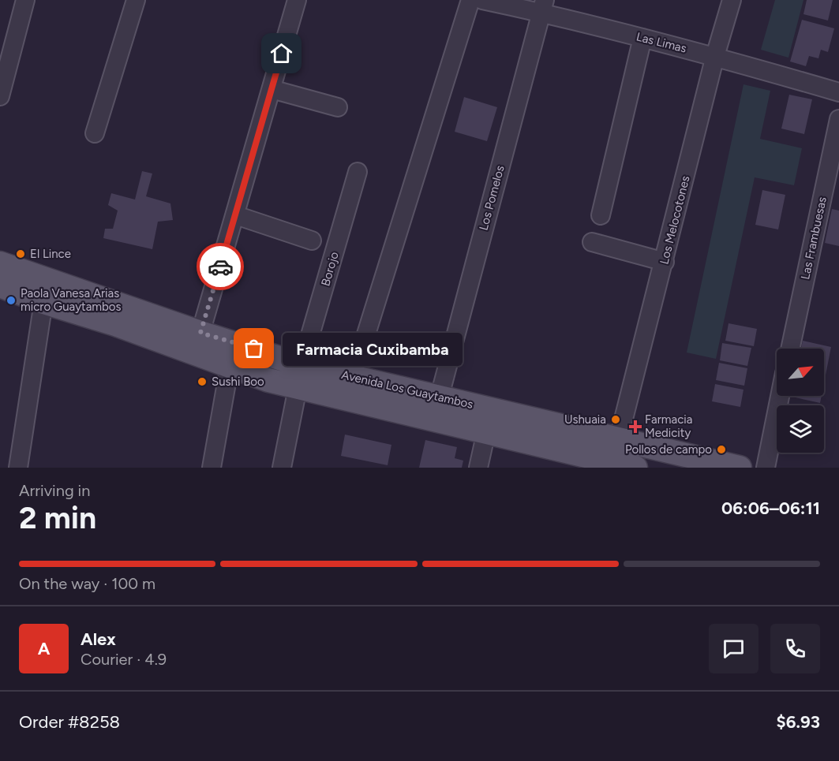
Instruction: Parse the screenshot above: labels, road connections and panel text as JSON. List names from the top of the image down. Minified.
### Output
{"streets":{"main road":["Avenida Los Guaytambos"],"street":["Las Limas","Los Pomelos","Los Melocotones","Las Frambuesas","Borojo"]},"crossings":[["Las Limas","Los Pomelos"],["Las Limas","Los Melocotones"],["Los Pomelos","Avenida Los Guaytambos"],["Los Melocotones","Avenida Los Guaytambos"],["Borojo","Avenida Los Guaytambos"]],"places":{"other":["El Lince","Paola Vanesa Arias micro Guaytambos","Farmacia Cuxibamba","Sushi Boo","Ushuaia","Pollos de campo"],"health":["Farmacia Medicity"]},"north":"top right","page":{"bubble":"Farmacia Cuxibamba","heading":["2 min","Arriving in","06:06–06:11"],"panel":["Alex","Courier · 4.9","Order #8258","$6.93"],"bar":"On the way · 100 m","round":"A"}}
